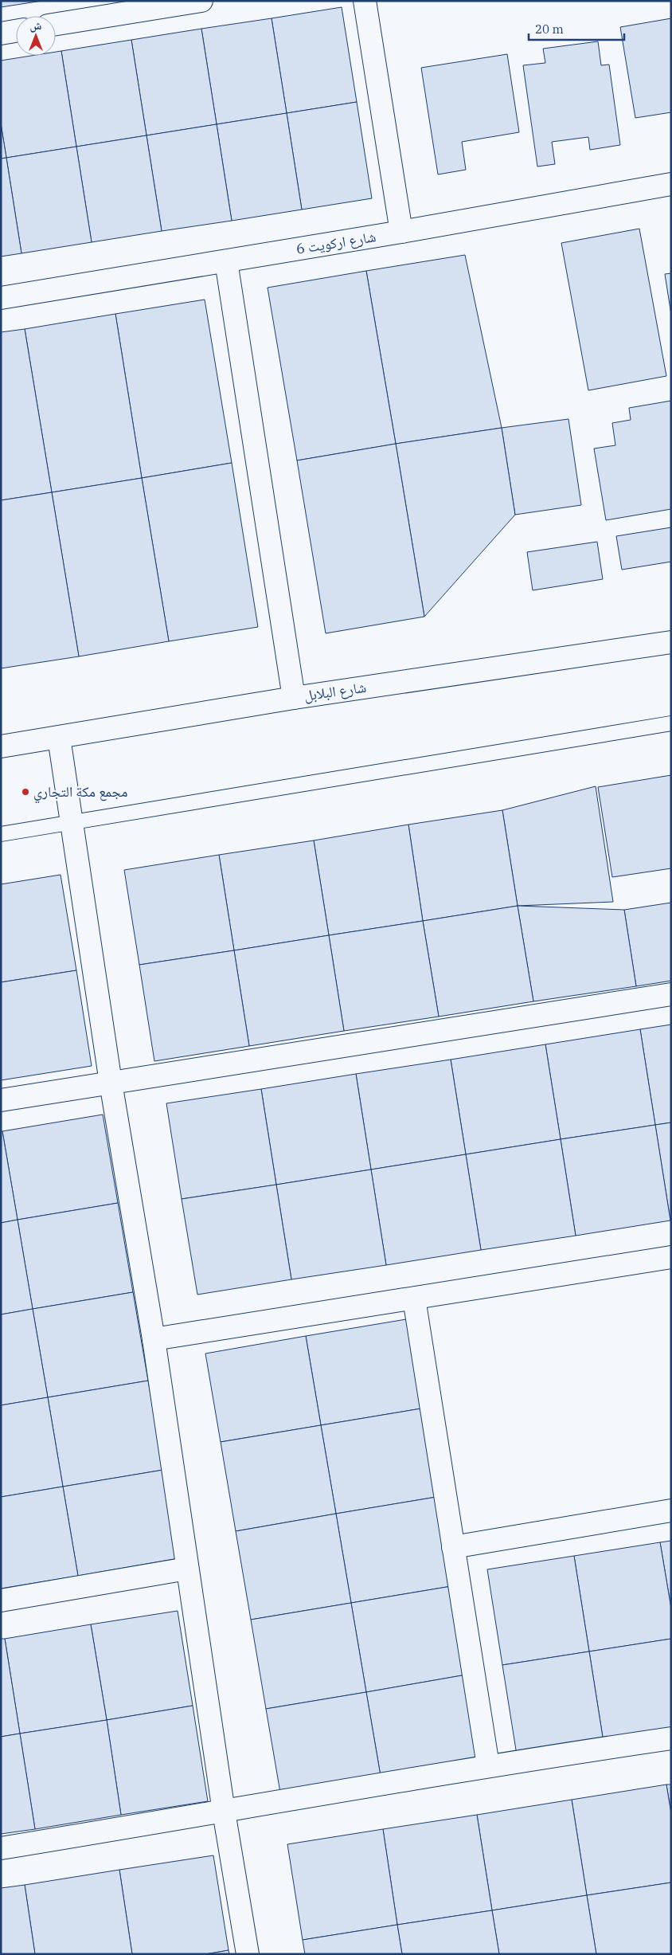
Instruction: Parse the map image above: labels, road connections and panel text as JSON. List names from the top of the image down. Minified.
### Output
{"streets":{"street":["شارع اركويت 6","شارع البلابل"]},"places":["مجمع مكة التجاري"],"scale_bar":"20 m","north":"top"}
